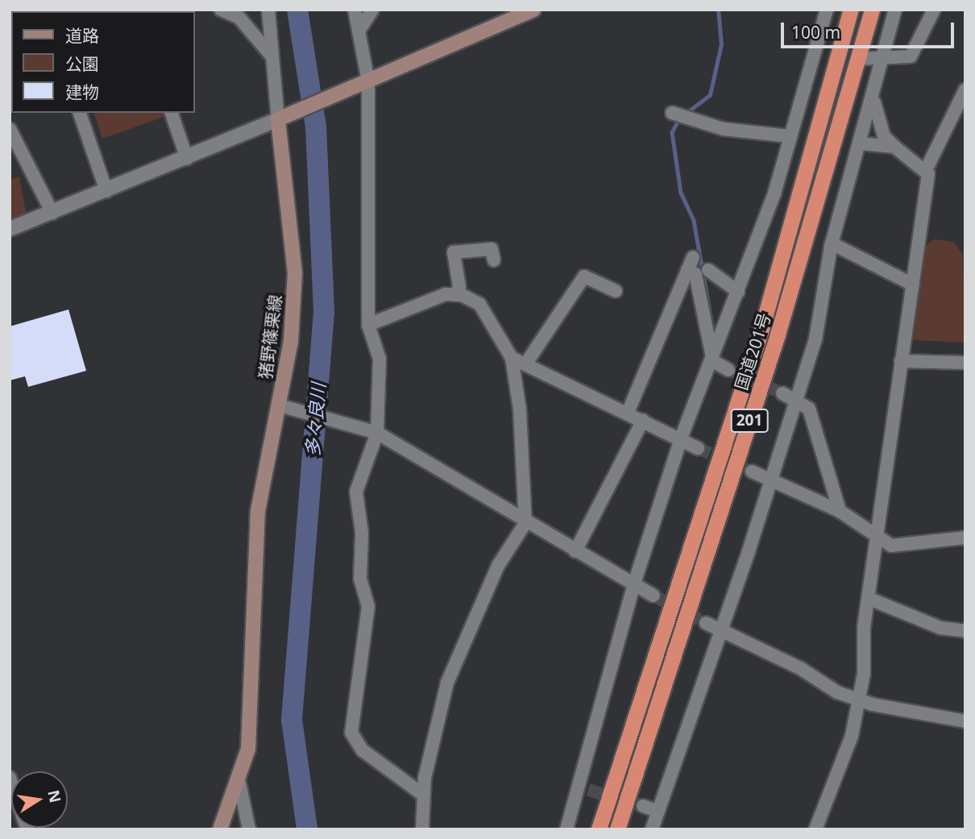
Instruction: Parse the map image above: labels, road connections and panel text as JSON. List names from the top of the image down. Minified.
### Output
{"streets":{"highway":["国道201号","201"],"main road":["猪野篠栗線"]},"water":["多々良川"],"legend":["道路","公園","建物"],"scale_bar":"100 m","north":"right"}
